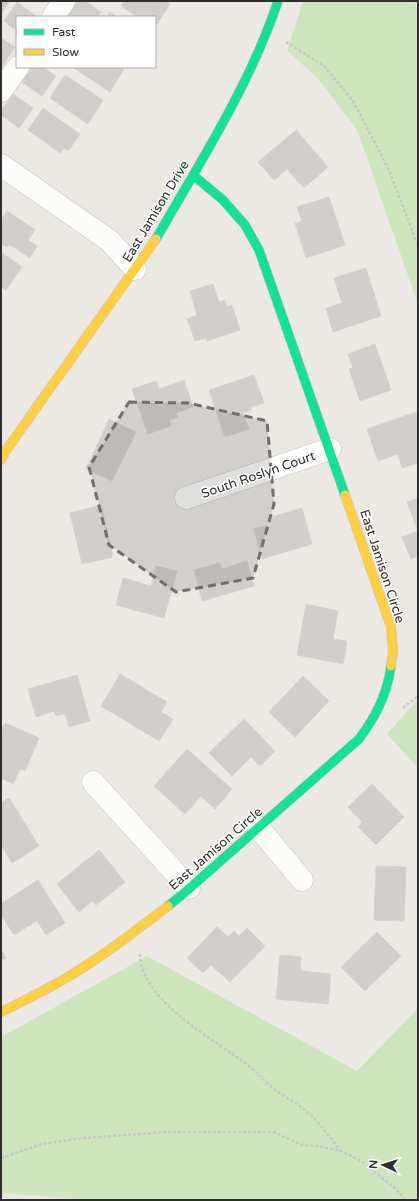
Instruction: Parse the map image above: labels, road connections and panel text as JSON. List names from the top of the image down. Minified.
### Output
{"streets":{"street":["East Jamison Drive","South Roslyn Court","East Jamison Circle"]},"crossings":[["East Jamison Drive","East Jamison Circle"],["South Roslyn Court","East Jamison Circle"]],"legend":["Fast","Slow"],"north":"left"}
